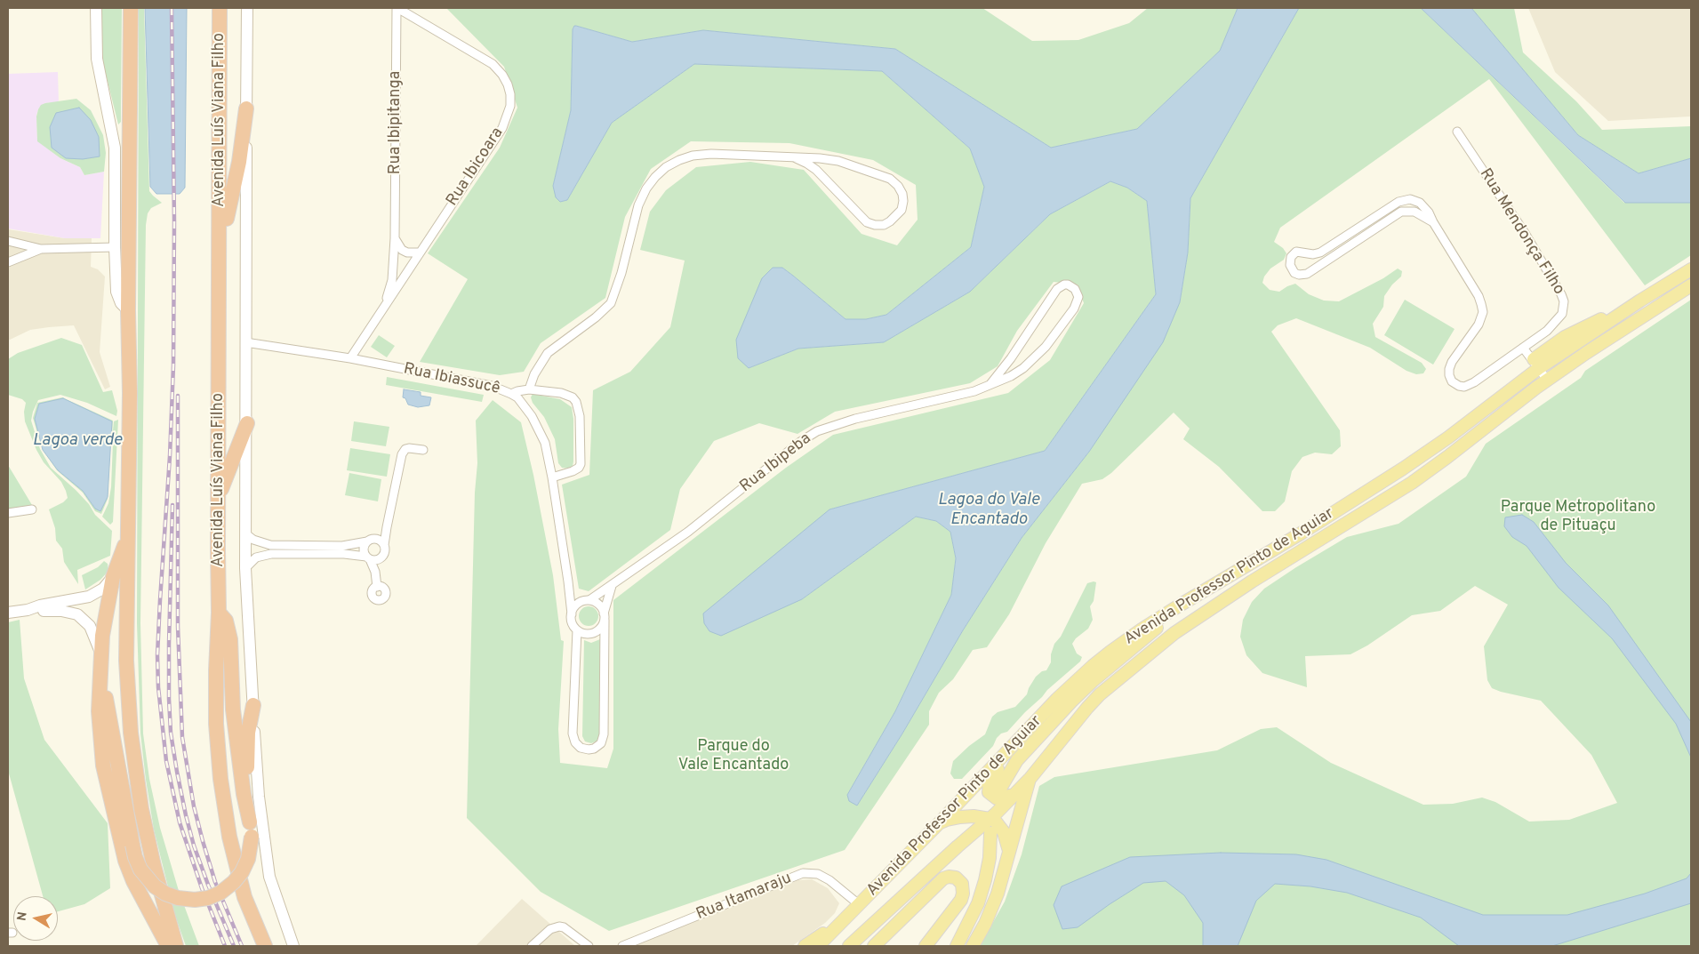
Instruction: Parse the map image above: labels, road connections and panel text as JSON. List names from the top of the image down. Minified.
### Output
{"streets":{"highway":["Avenida Luís Viana Filho"],"main road":["Avenida Professor Pinto de Aguiar"],"street":["Rua Ibipitanga","Rua Ibicoara","Rua Mendonça Filho","Rua Ibiassucê","Rua Ibipeba","Rua Itamaraju"]},"crossings":[["Avenida Luís Viana Filho","Rua Ibiassucê"],["Rua Ibipitanga","Rua Ibicoara"],["Rua Ibicoara","Rua Ibiassucê"],["Rua Ibiassucê","Rua Ibipeba"],["Avenida Professor Pinto de Aguiar","Rua Itamaraju"]],"water":["Lagoa verde","Lagoa do Vale Encantado"],"parks":["Parque Metropolitano de Pituaçu","Parque do Vale Encantado"],"north":"left"}
